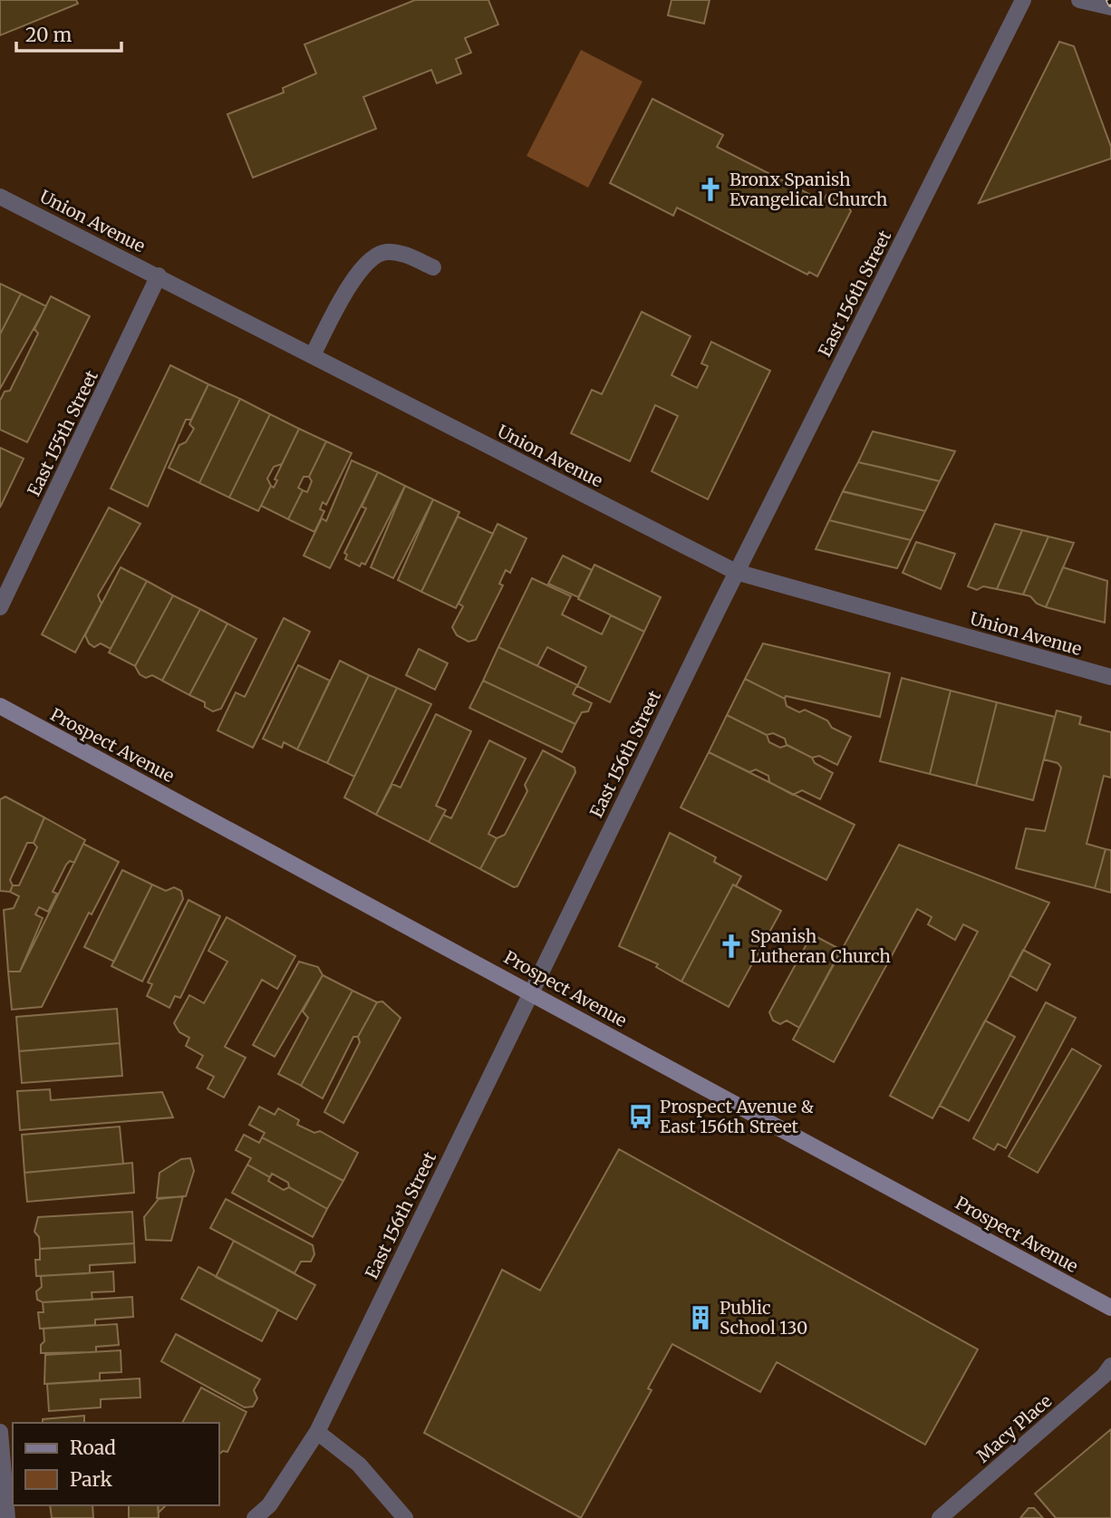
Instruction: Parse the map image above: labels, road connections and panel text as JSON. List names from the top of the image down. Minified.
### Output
{"streets":{"street":["Union Avenue","East 156th Street","East 155th Street","Prospect Avenue","Macy Place"]},"crossings":[["Union Avenue","East 156th Street"],["Union Avenue","East 155th Street"],["East 156th Street","Prospect Avenue"]],"places":{"church":["Bronx Spanish Evangelical Church","Spanish Lutheran Church"],"bus stop":["Prospect Avenue & East 156th Street"],"building":["Public School 130"]},"legend":["Road","Park"],"scale_bar":"20 m"}
